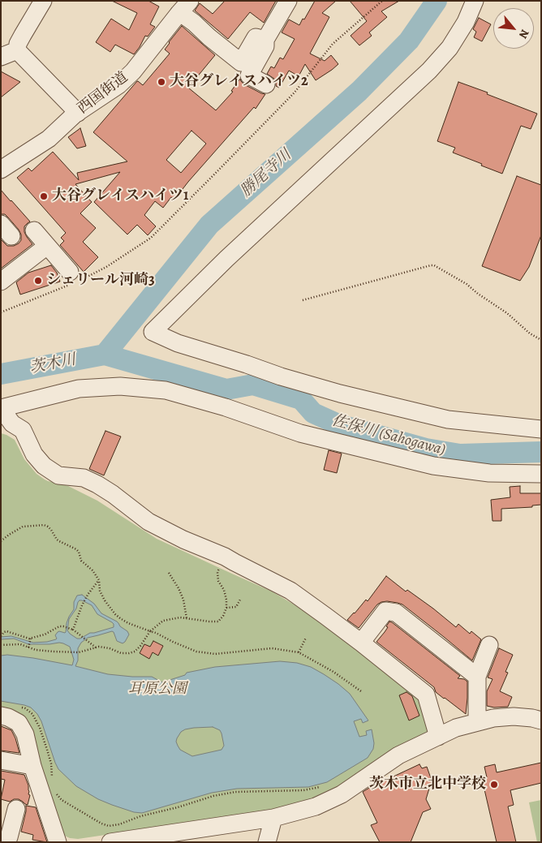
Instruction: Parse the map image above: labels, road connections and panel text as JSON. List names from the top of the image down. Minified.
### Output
{"streets":{"street":["西国街道"]},"water":["勝尾寺川","茨木川","佐保川 (Sahogawa)"],"parks":["耳原公園"],"places":["大谷グレイスハイツ2","大谷グレイスハイツ1","シェリール河崎3","茨木市立北中学校"],"north":"bottom right"}
